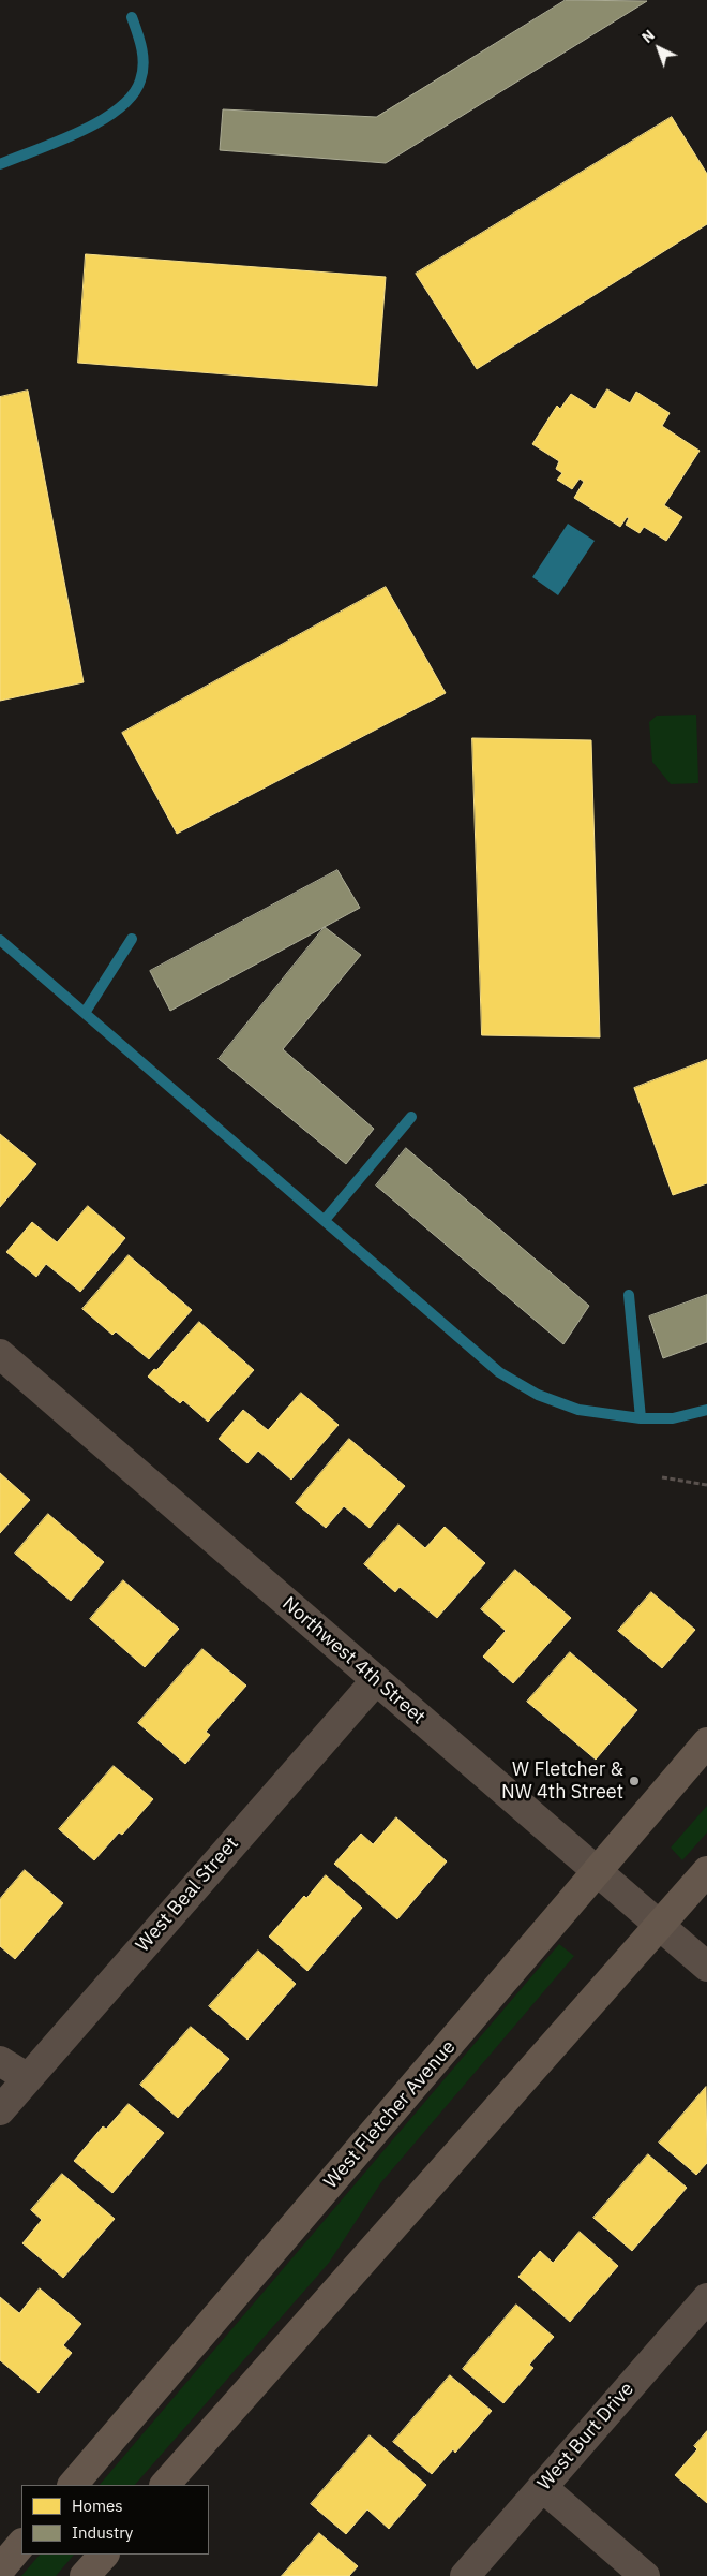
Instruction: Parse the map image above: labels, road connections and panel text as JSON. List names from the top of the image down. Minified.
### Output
{"streets":{"main road":["West Fletcher Avenue"],"street":["Northwest 4th Street","West Beal Street","West Burt Drive"]},"crossings":[["Northwest 4th Street","West Beal Street"],["Northwest 4th Street","West Fletcher Avenue"]],"places":["W Fletcher & NW 4th Street"],"legend":["Homes","Industry"],"north":"top left"}
